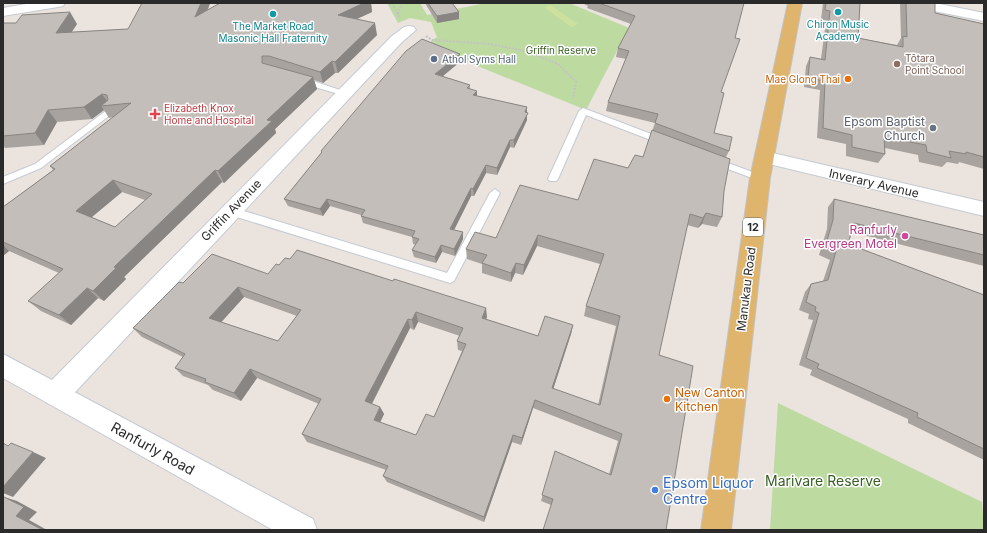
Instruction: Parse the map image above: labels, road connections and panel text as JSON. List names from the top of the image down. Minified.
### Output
{"streets":{"main road":["12","Manukau Road"],"street":["Inverary Avenue","Griffin Avenue","Ranfurly Road"]},"crossings":[["Inverary Avenue","Manukau Road"],["Griffin Avenue","Ranfurly Road"]],"parks":["Griffin Reserve","Marivare Reserve"],"places":{"other":["Chiron Music Academy","The Market Road Masonic Hall Fraternity","Athol Syms Hall","Tōtara Point School","Mae Glong Thai","Epsom Baptist Church","Ranfurly Evergreen Motel","New Canton Kitchen","Epsom Liquor Centre"],"health":["Elizabeth Knox Home and Hospital"]}}
